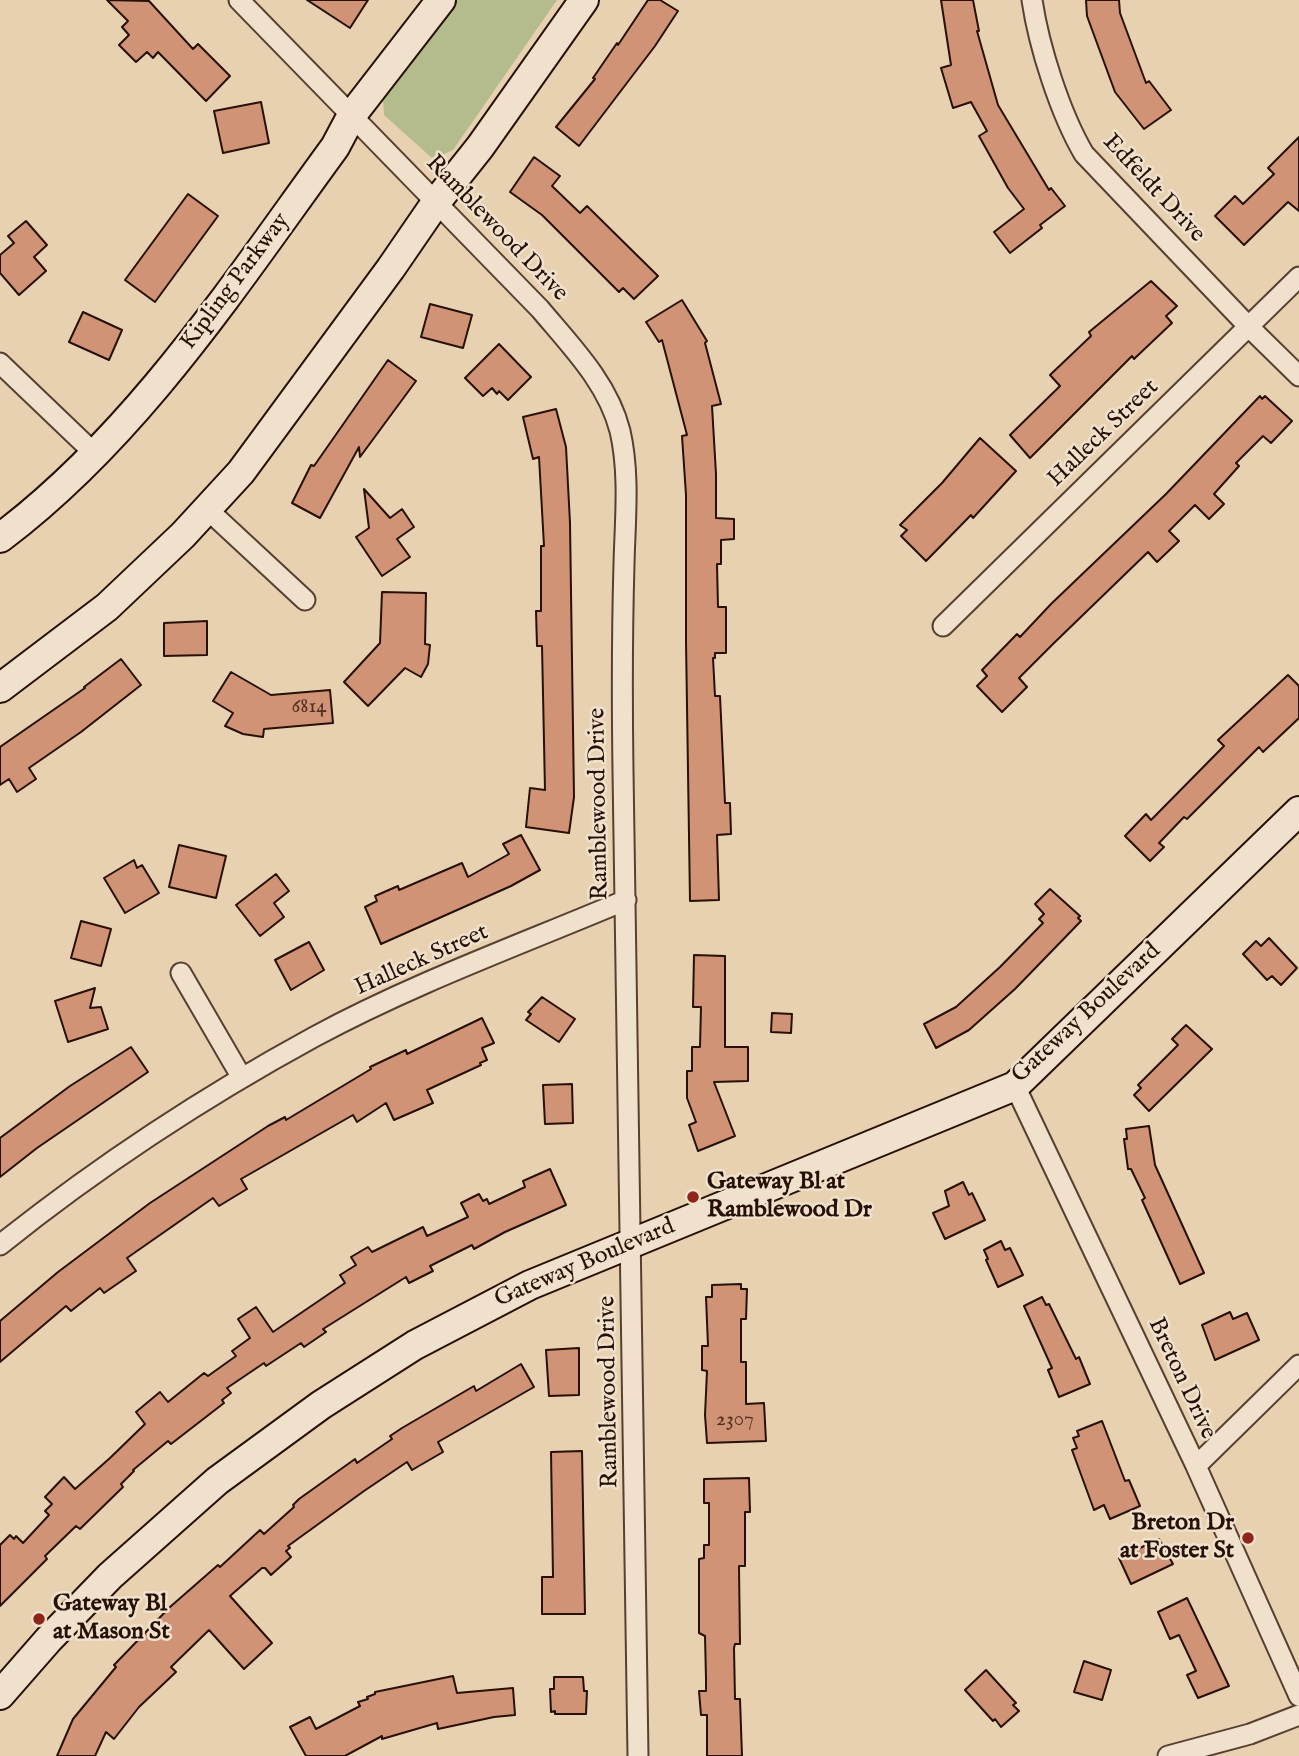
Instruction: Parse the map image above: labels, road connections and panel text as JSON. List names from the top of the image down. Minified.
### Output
{"streets":{"street":["Edfeldt Drive","Ramblewood Drive","Kipling Parkway","Halleck Street","Gateway Boulevard","Breton Drive"]},"crossings":[["Edfeldt Drive","Halleck Street"],["Ramblewood Drive","Kipling Parkway"],["Ramblewood Drive","Halleck Street"],["Ramblewood Drive","Gateway Boulevard"],["Gateway Boulevard","Breton Drive"]],"places":["Gateway Bl at Ramblewood Dr","Breton Dr at Foster St","Gateway Bl at Mason St"],"house_numbers":["6814","2307"]}
